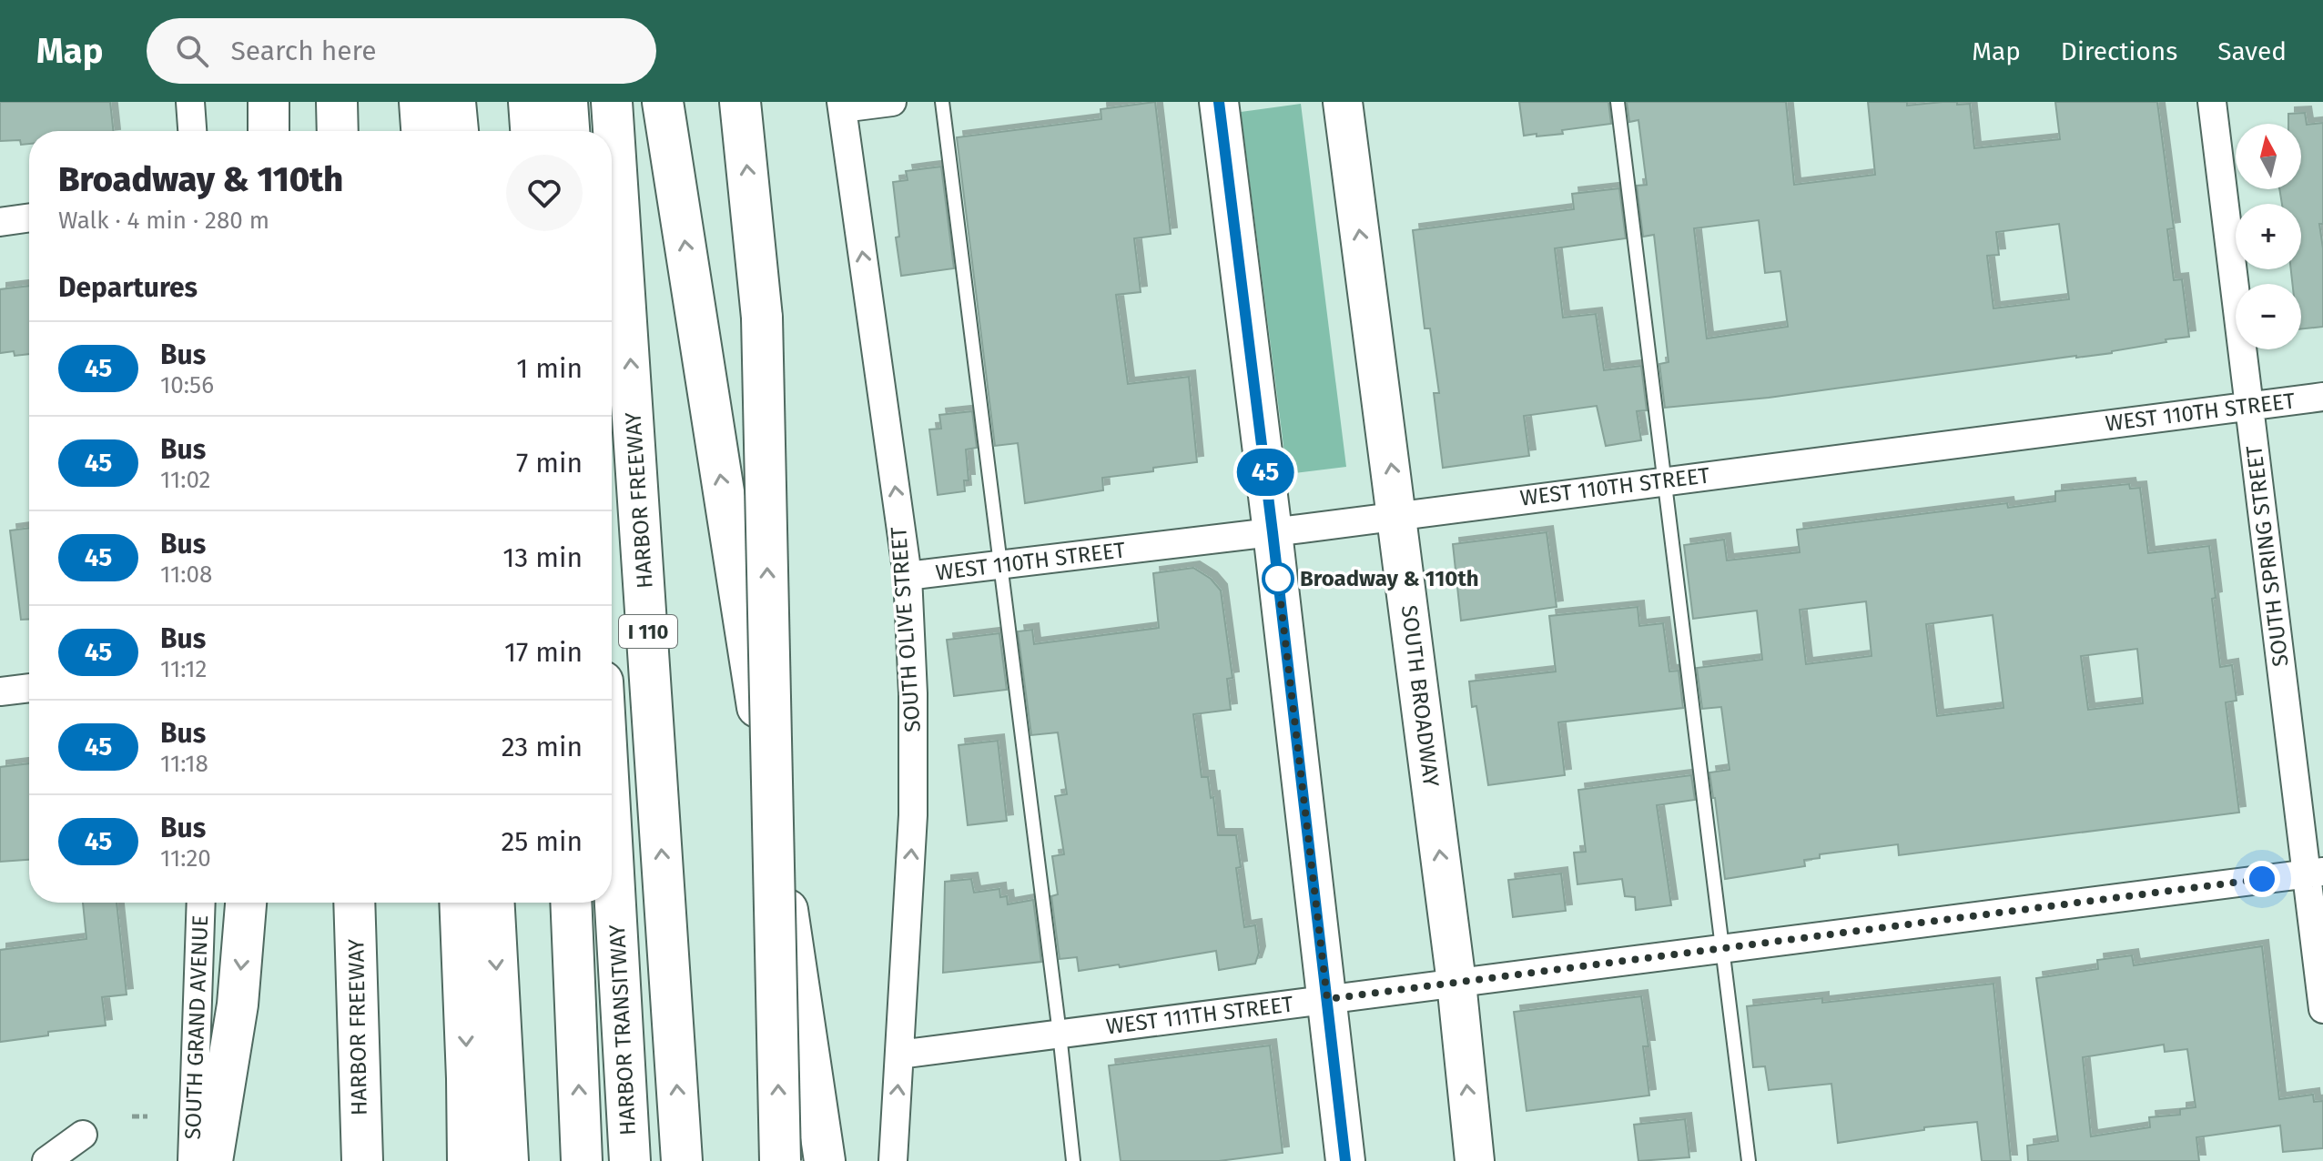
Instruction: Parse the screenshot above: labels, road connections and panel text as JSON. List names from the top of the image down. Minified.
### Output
{"streets":{"highway":["HARBOR FREEWAY","I 110","HARBOR TRANSITWAY"],"main road":["SOUTH BROADWAY"],"street":["WEST 110TH STREET","SOUTH SPRING STREET","SOUTH OLIVE STREET","WEST 111TH STREET","SOUTH GRAND AVENUE"]},"crossings":[["WEST 110TH STREET","SOUTH SPRING STREET"],["WEST 110TH STREET","SOUTH OLIVE STREET"],["WEST 110TH STREET","SOUTH BROADWAY"],["SOUTH SPRING STREET","WEST 111TH STREET"],["SOUTH OLIVE STREET","WEST 111TH STREET"],["SOUTH BROADWAY","WEST 111TH STREET"]],"one_way":["SOUTH OLIVE STREET"],"places":["Broadway & 110th"],"lines":["bus line 45"],"north":"top","page":{"header":"Map","search":"Search here","nav":["Map","Directions","Saved"],"on_map":"45","map_buttons":["+","−"],"heading":[["Broadway & 110th","Walk · 4 min · 280 m"],"Departures"],"list":[{"mark":"45","name":"Bus","note":"10:56","value":"1 min"},{"mark":"45","name":"Bus","note":"11:02","value":"7 min"},{"mark":"45","name":"Bus","note":"11:08","value":"13 min"},{"mark":"45","name":"Bus","note":"11:12","value":"17 min"},{"mark":"45","name":"Bus","note":"11:18","value":"23 min"},{"mark":"45","name":"Bus","note":"11:20","value":"25 min"}]}}
